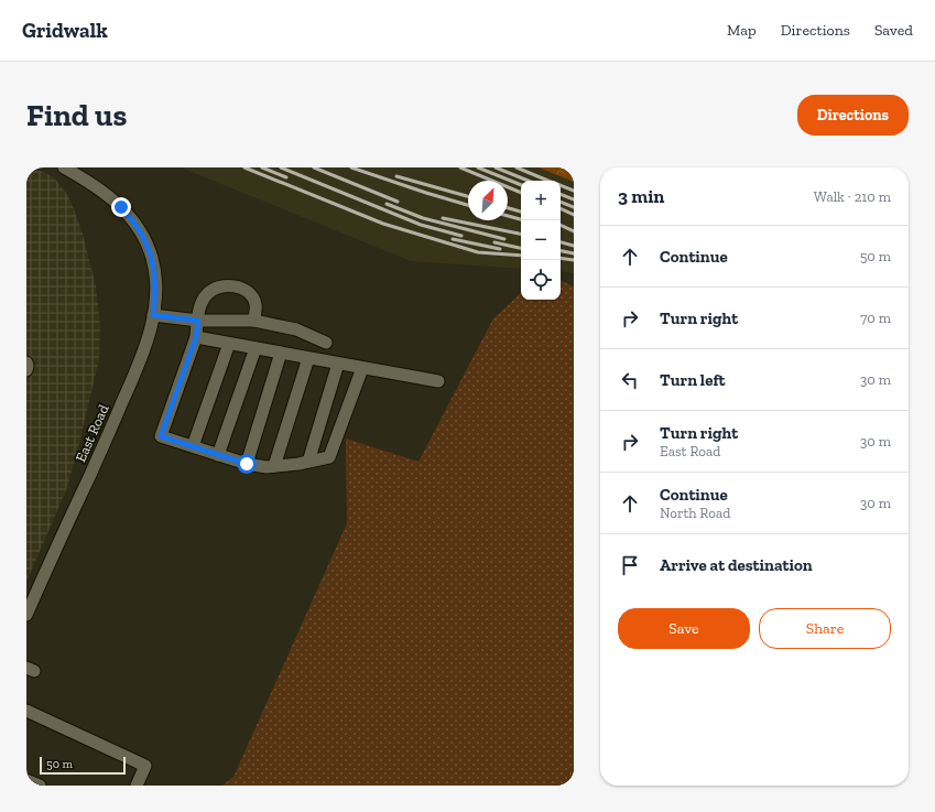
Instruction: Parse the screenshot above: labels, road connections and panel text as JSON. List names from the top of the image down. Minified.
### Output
{"streets":{"street":["East Road"]},"scale_bar":"50 m","north":"top right","page":{"header":"Gridwalk","nav":["Map","Directions","Saved"],"buttons":["Directions",["Save","Share"]],"title":"Find us","heading":["3 min","Walk · 210 m"],"map_buttons":["+","−"],"list":[["Continue","50 m"],["Turn right","70 m"],["Turn left","30 m"],["Turn right","East Road","30 m"],["Continue","North Road","30 m"],"Arrive at destination"],"scale":"50 m"}}
